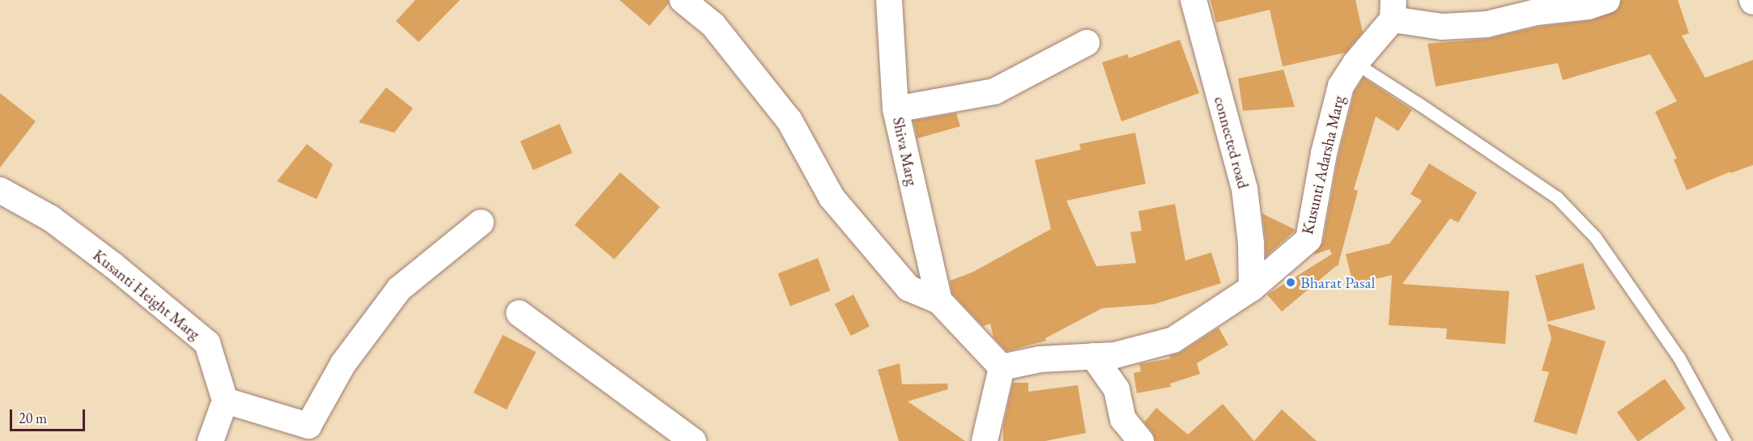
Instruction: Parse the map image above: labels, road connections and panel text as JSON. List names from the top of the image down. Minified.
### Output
{"streets":{"street":["connected road","Shiva Marg","Kusunti Adarsha Marg","Kusanti Height Marg"]},"crossings":[["connected road","Kusunti Adarsha Marg"]],"places":["Bharat Pasal"],"scale_bar":"20 m"}
